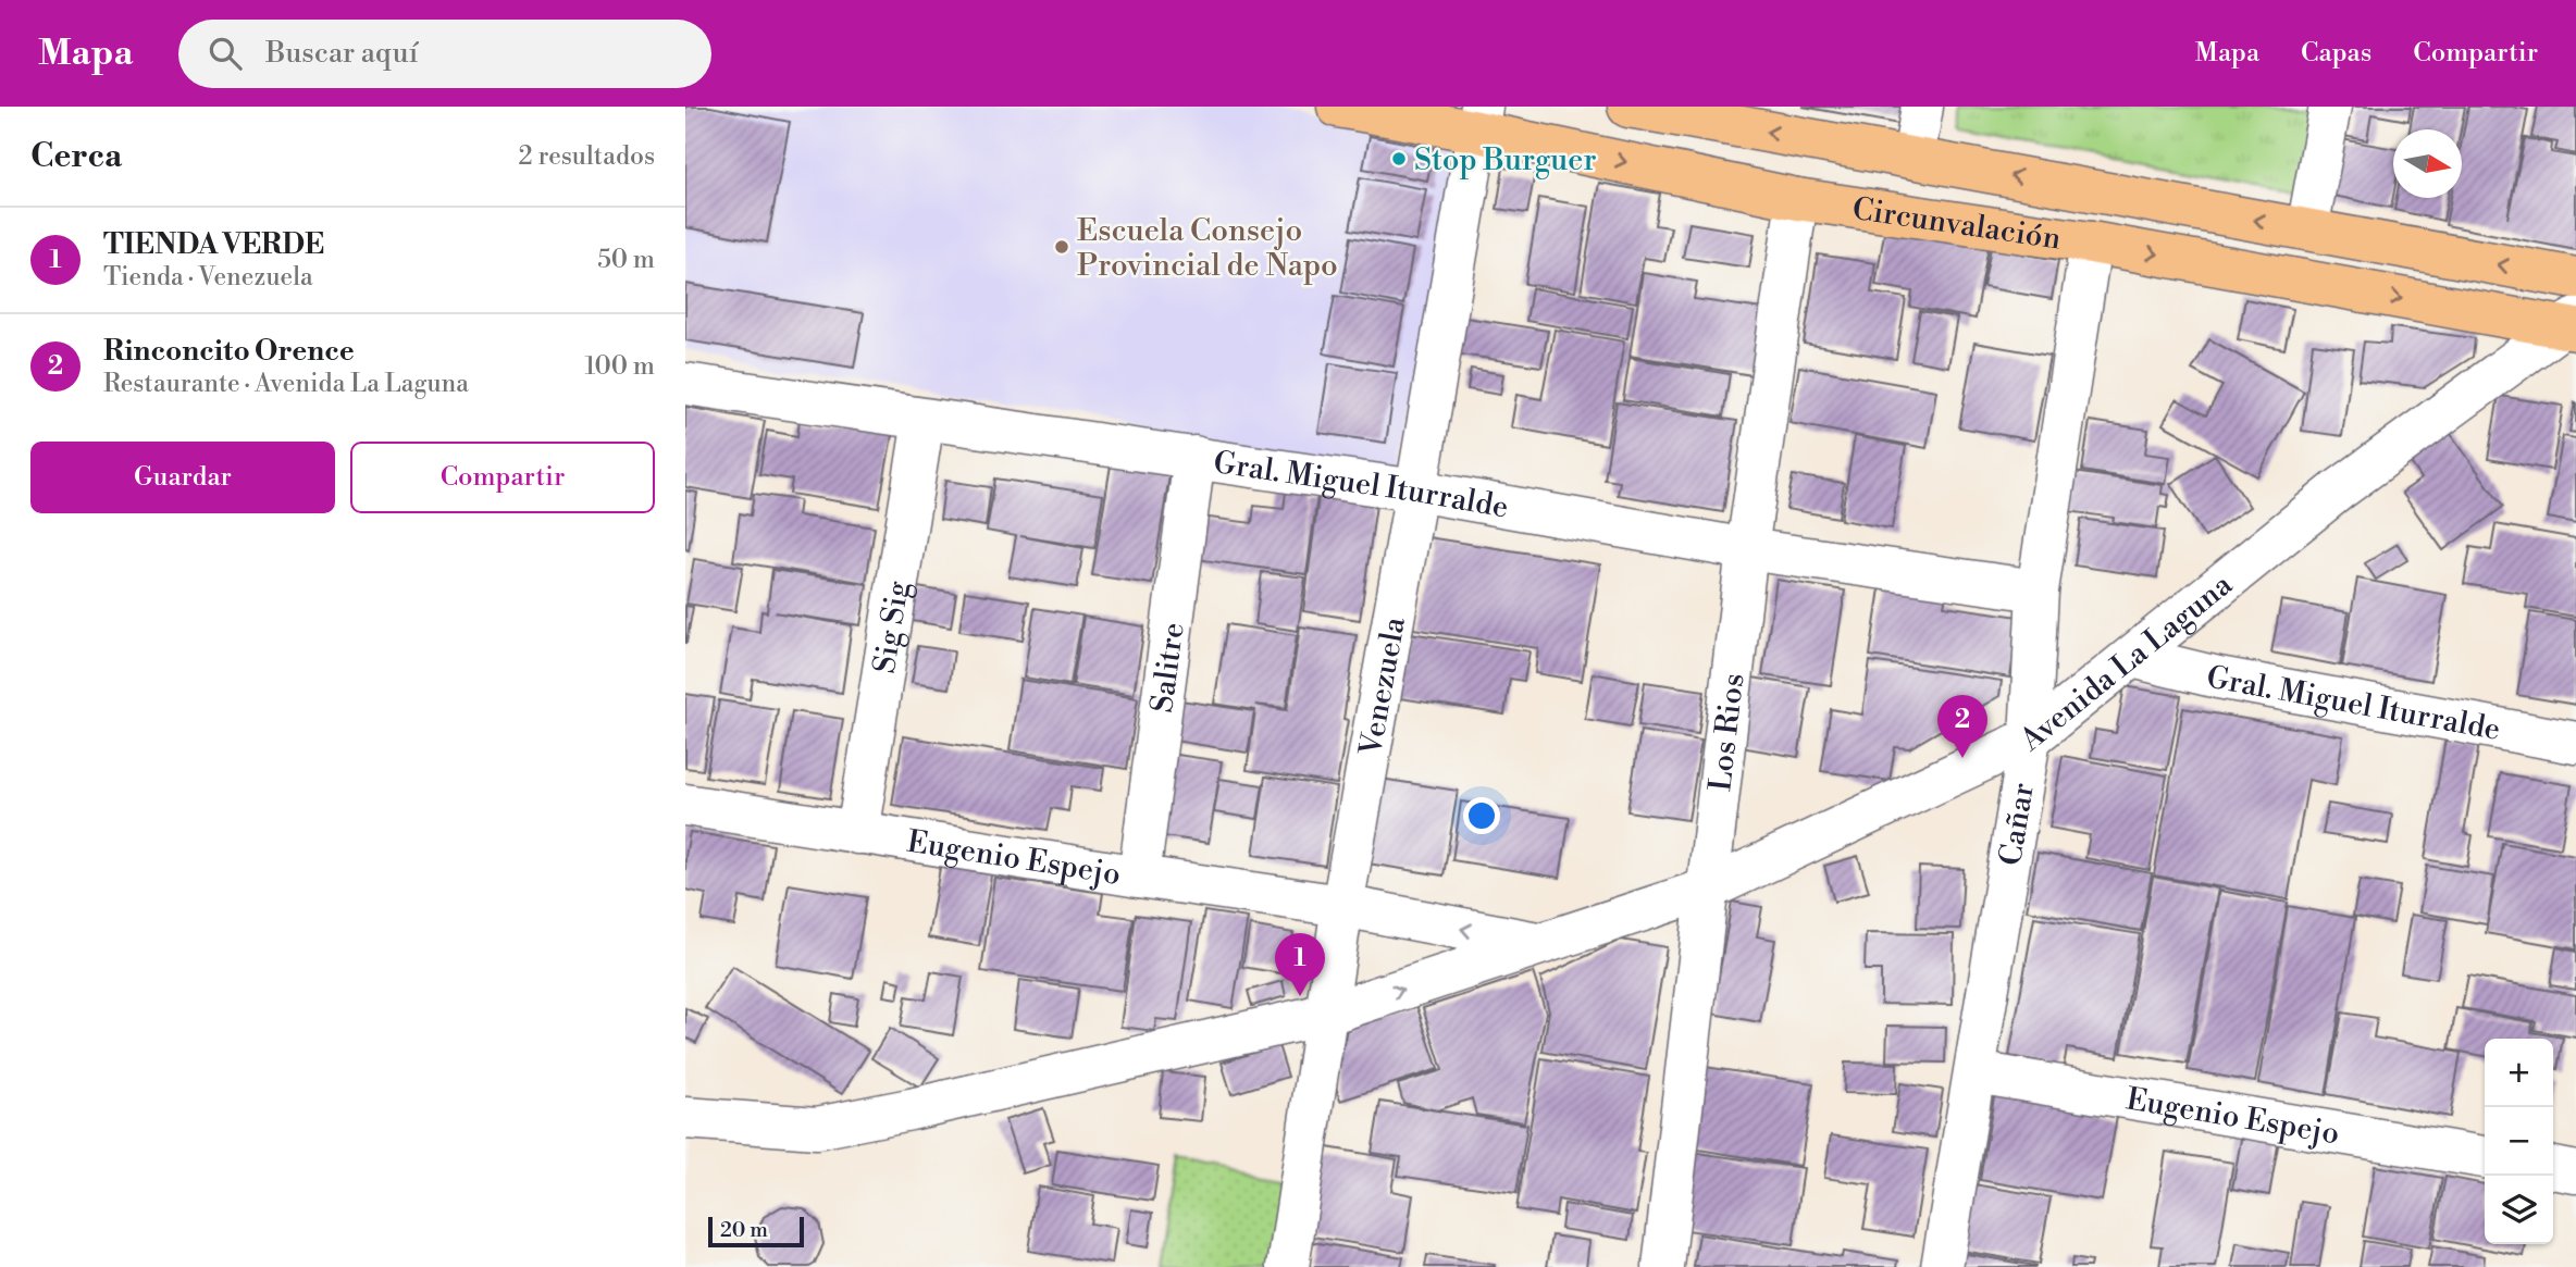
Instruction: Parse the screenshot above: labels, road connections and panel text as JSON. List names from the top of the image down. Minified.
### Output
{"streets":{"main road":["Circunvalación"],"street":["Gral. Miguel Iturralde","Sig Sig","Avenida La Laguna","Salitre","Venezuela","Los Rios","Cañar","Eugenio Espejo"]},"crossings":[["Circunvalación","Avenida La Laguna"],["Circunvalación","Venezuela"],["Circunvalación","Los Rios"],["Circunvalación","Cañar"],["Gral. Miguel Iturralde","Sig Sig"],["Gral. Miguel Iturralde","Avenida La Laguna"],["Gral. Miguel Iturralde","Salitre"],["Gral. Miguel Iturralde","Venezuela"],["Gral. Miguel Iturralde","Los Rios"],["Gral. Miguel Iturralde","Cañar"],["Sig Sig","Eugenio Espejo"],["Avenida La Laguna","Venezuela"],["Avenida La Laguna","Los Rios"],["Avenida La Laguna","Cañar"],["Avenida La Laguna","Eugenio Espejo"],["Salitre","Eugenio Espejo"],["Venezuela","Eugenio Espejo"],["Cañar","Eugenio Espejo"]],"places":["Stop Burguer","Escuela Consejo Provincial de Napo"],"scale_bar":"20 m","north":"right","page":{"header":"Mapa","search":"Buscar aquí","nav":["Mapa","Capas","Compartir"],"heading":["Cerca","2 resultados"],"list":[{"mark":"1","name":"TIENDA VERDE","note":"Tienda · Venezuela","value":"50 m"},{"mark":"2","name":"Rinconcito Orence","note":"Restaurante · Avenida La Laguna","value":"100 m"}],"buttons":["Guardar","Compartir"],"pins":["2","1"],"map_buttons":["+","−"],"scale":"20 m"}}
